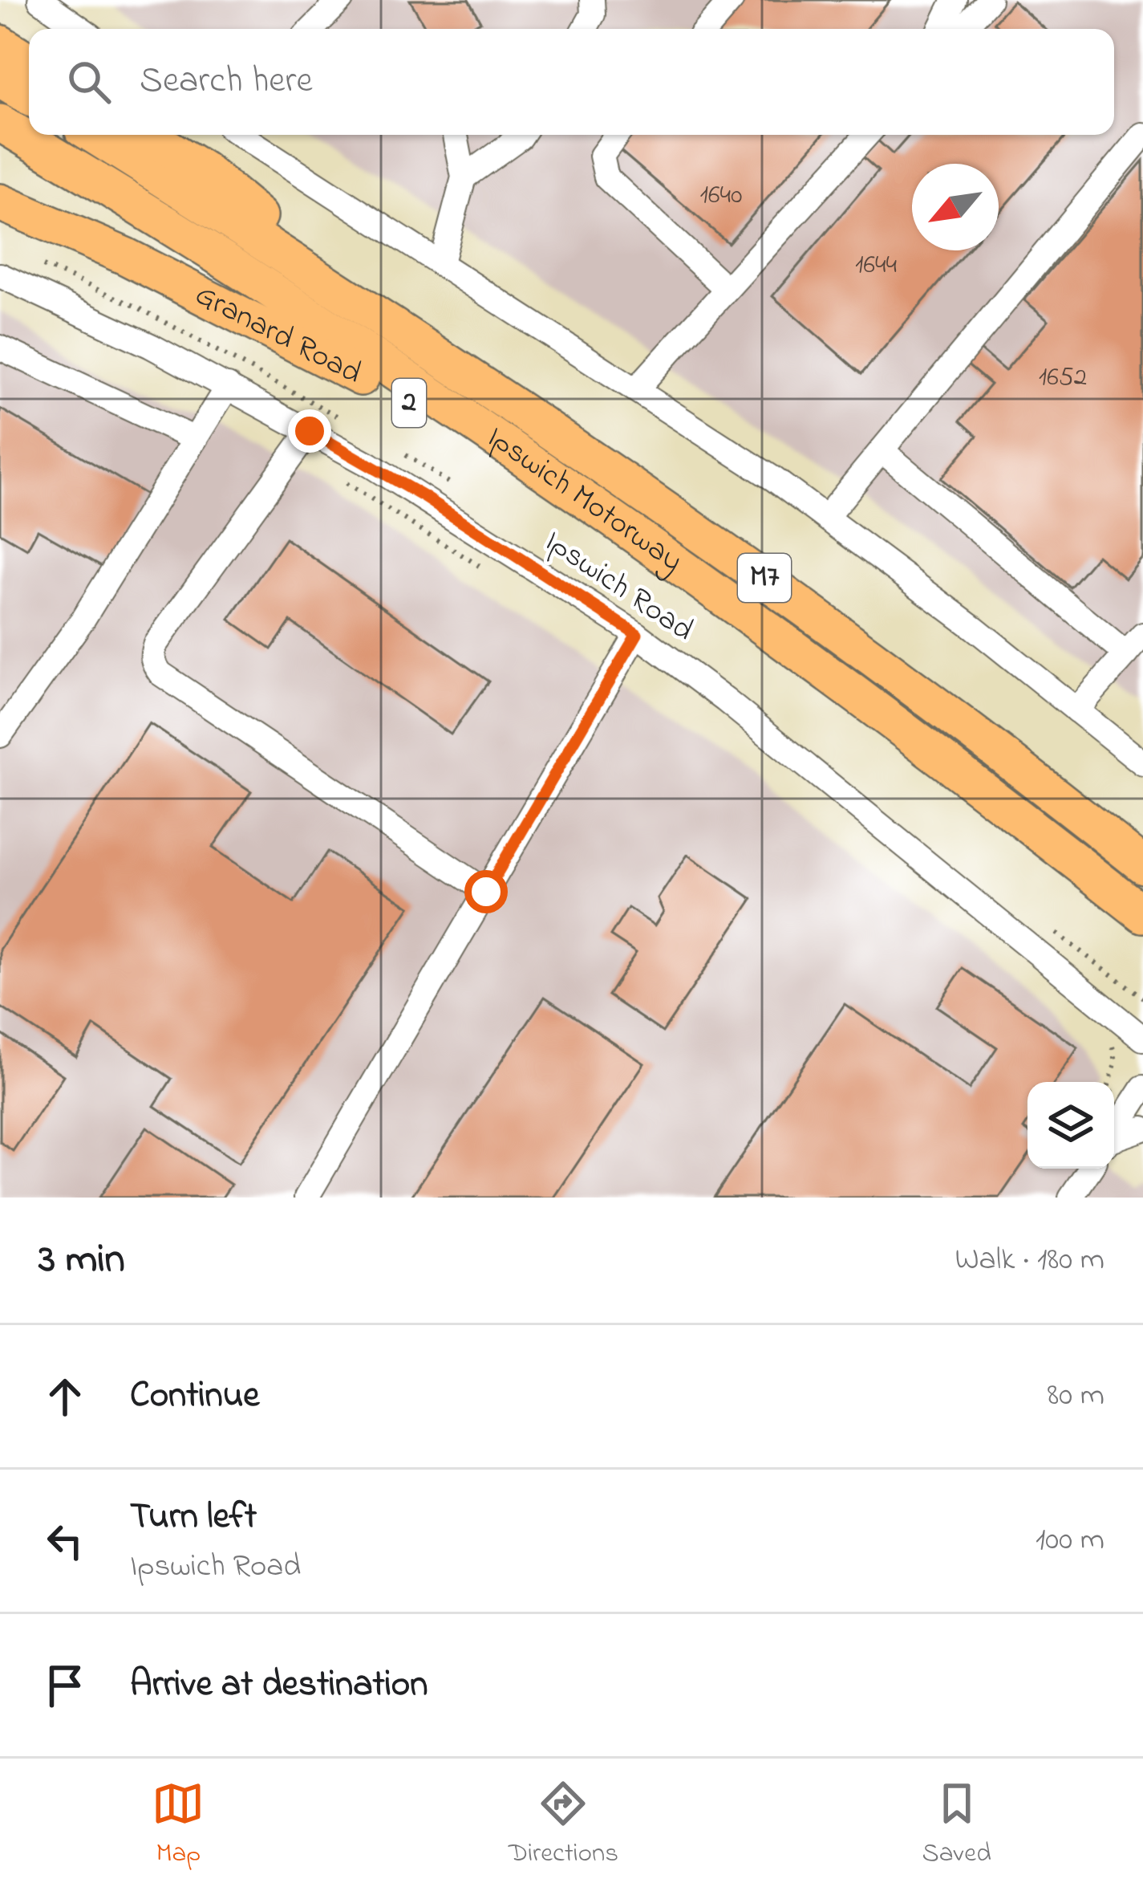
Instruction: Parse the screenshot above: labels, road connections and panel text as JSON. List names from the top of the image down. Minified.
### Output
{"streets":{"highway":["Granard Road","2","Ipswich Motorway","M7"],"street":["Ipswich Road"]},"crossings":[["Granard Road","Ipswich Motorway"]],"house_numbers":["1640","1644","1652"],"north":"bottom left","page":{"search":"Search here","heading":["3 min","Walk · 180 m"],"list":[["Continue","80 m"],["Turn left","Ipswich Road","100 m"],"Arrive at destination"],"nav":["Map","Directions","Saved"]}}
